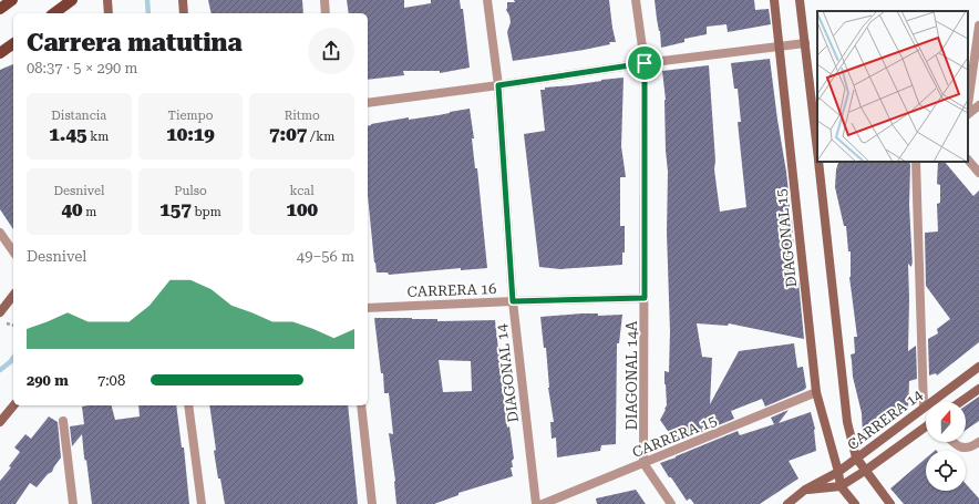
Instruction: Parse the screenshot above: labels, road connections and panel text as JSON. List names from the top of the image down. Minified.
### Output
{"streets":{"street":["DIAGONAL 15","CARRERA 16","DIAGONAL 14","DIAGONAL 14A","CARRERA 14","CARRERA 15"]},"crossings":[["DIAGONAL 15","CARRERA 14"],["DIAGONAL 15","CARRERA 15"],["CARRERA 16","DIAGONAL 14"],["CARRERA 16","DIAGONAL 14A"],["DIAGONAL 14A","CARRERA 15"]],"north":"top","page":{"heading":["Carrera matutina","08:37 · 5 × 290 m"],"stats":[["Distancia","1.45 km"],["Tiempo","10:19"],["Ritmo","7:07 /km"],["Desnivel","40 m"],["Pulso","157 bpm"],["kcal","100"]],"chart":["Desnivel","49–56 m"],"list":[{"name":"290 m","note":"7:08"}]}}
